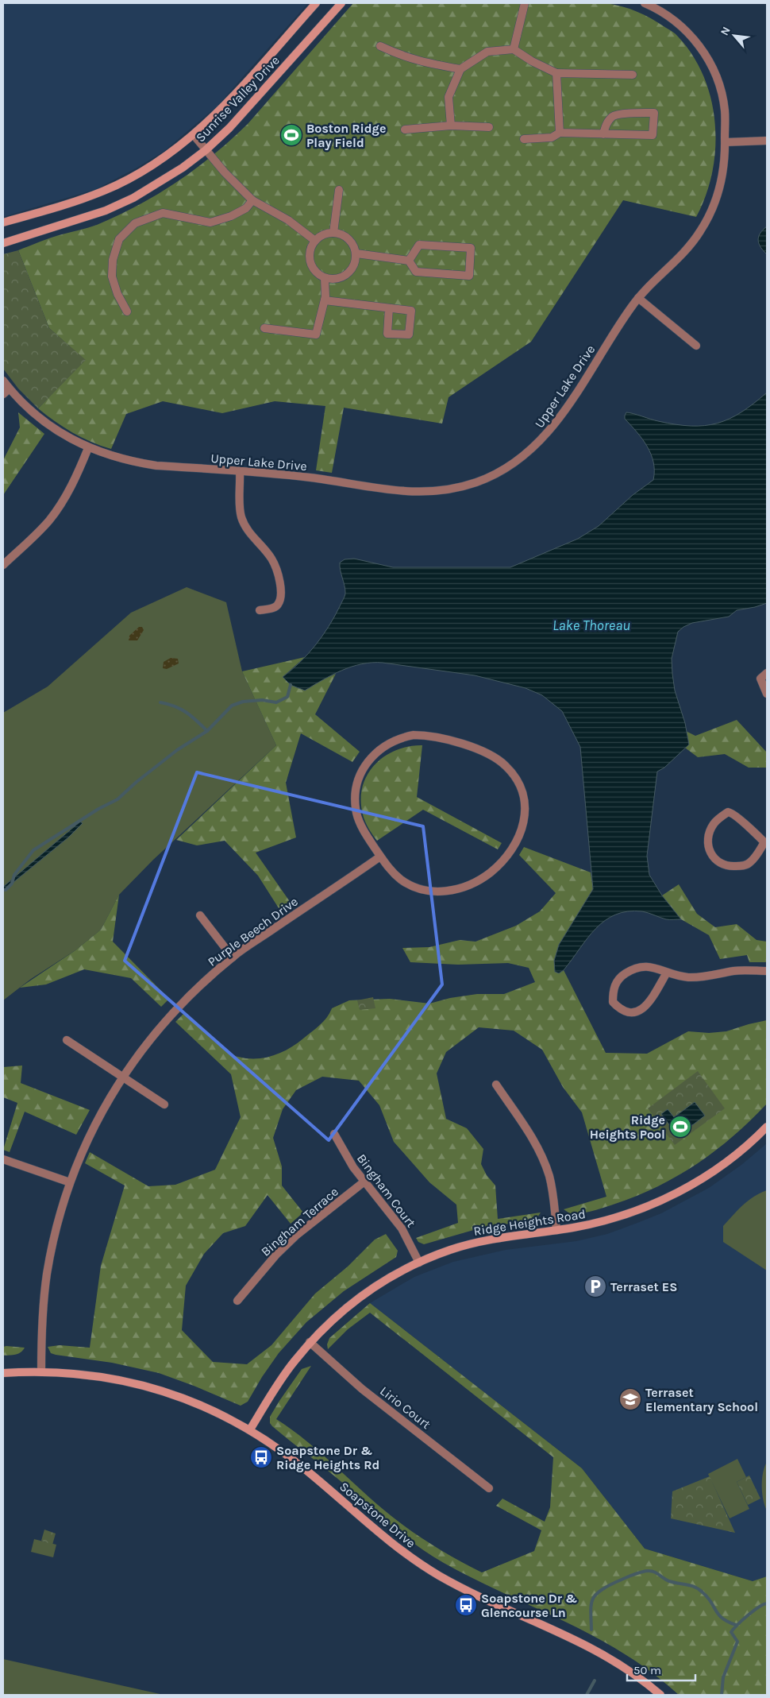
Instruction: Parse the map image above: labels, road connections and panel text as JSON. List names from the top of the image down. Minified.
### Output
{"streets":{"street":["Sunrise Valley Drive","Upper Lake Drive","Purple Beech Drive","Bingham Court","Bingham Terrace","Ridge Heights Road","Lirio Court","Soapstone Drive"]},"crossings":[["Purple Beech Drive","Soapstone Drive"],["Bingham Court","Bingham Terrace"],["Bingham Court","Ridge Heights Road"],["Ridge Heights Road","Lirio Court"],["Ridge Heights Road","Soapstone Drive"]],"water":["Lake Thoreau"],"places":{"sports":["Boston Ridge Play Field","Ridge Heights Pool"],"parking":["Terraset ES"],"school or university":["Terraset Elementary School"],"bus stop":["Soapstone Dr & Ridge Heights Rd","Soapstone Dr & Glencourse Ln"]},"scale_bar":"50 m","north":"top left"}
